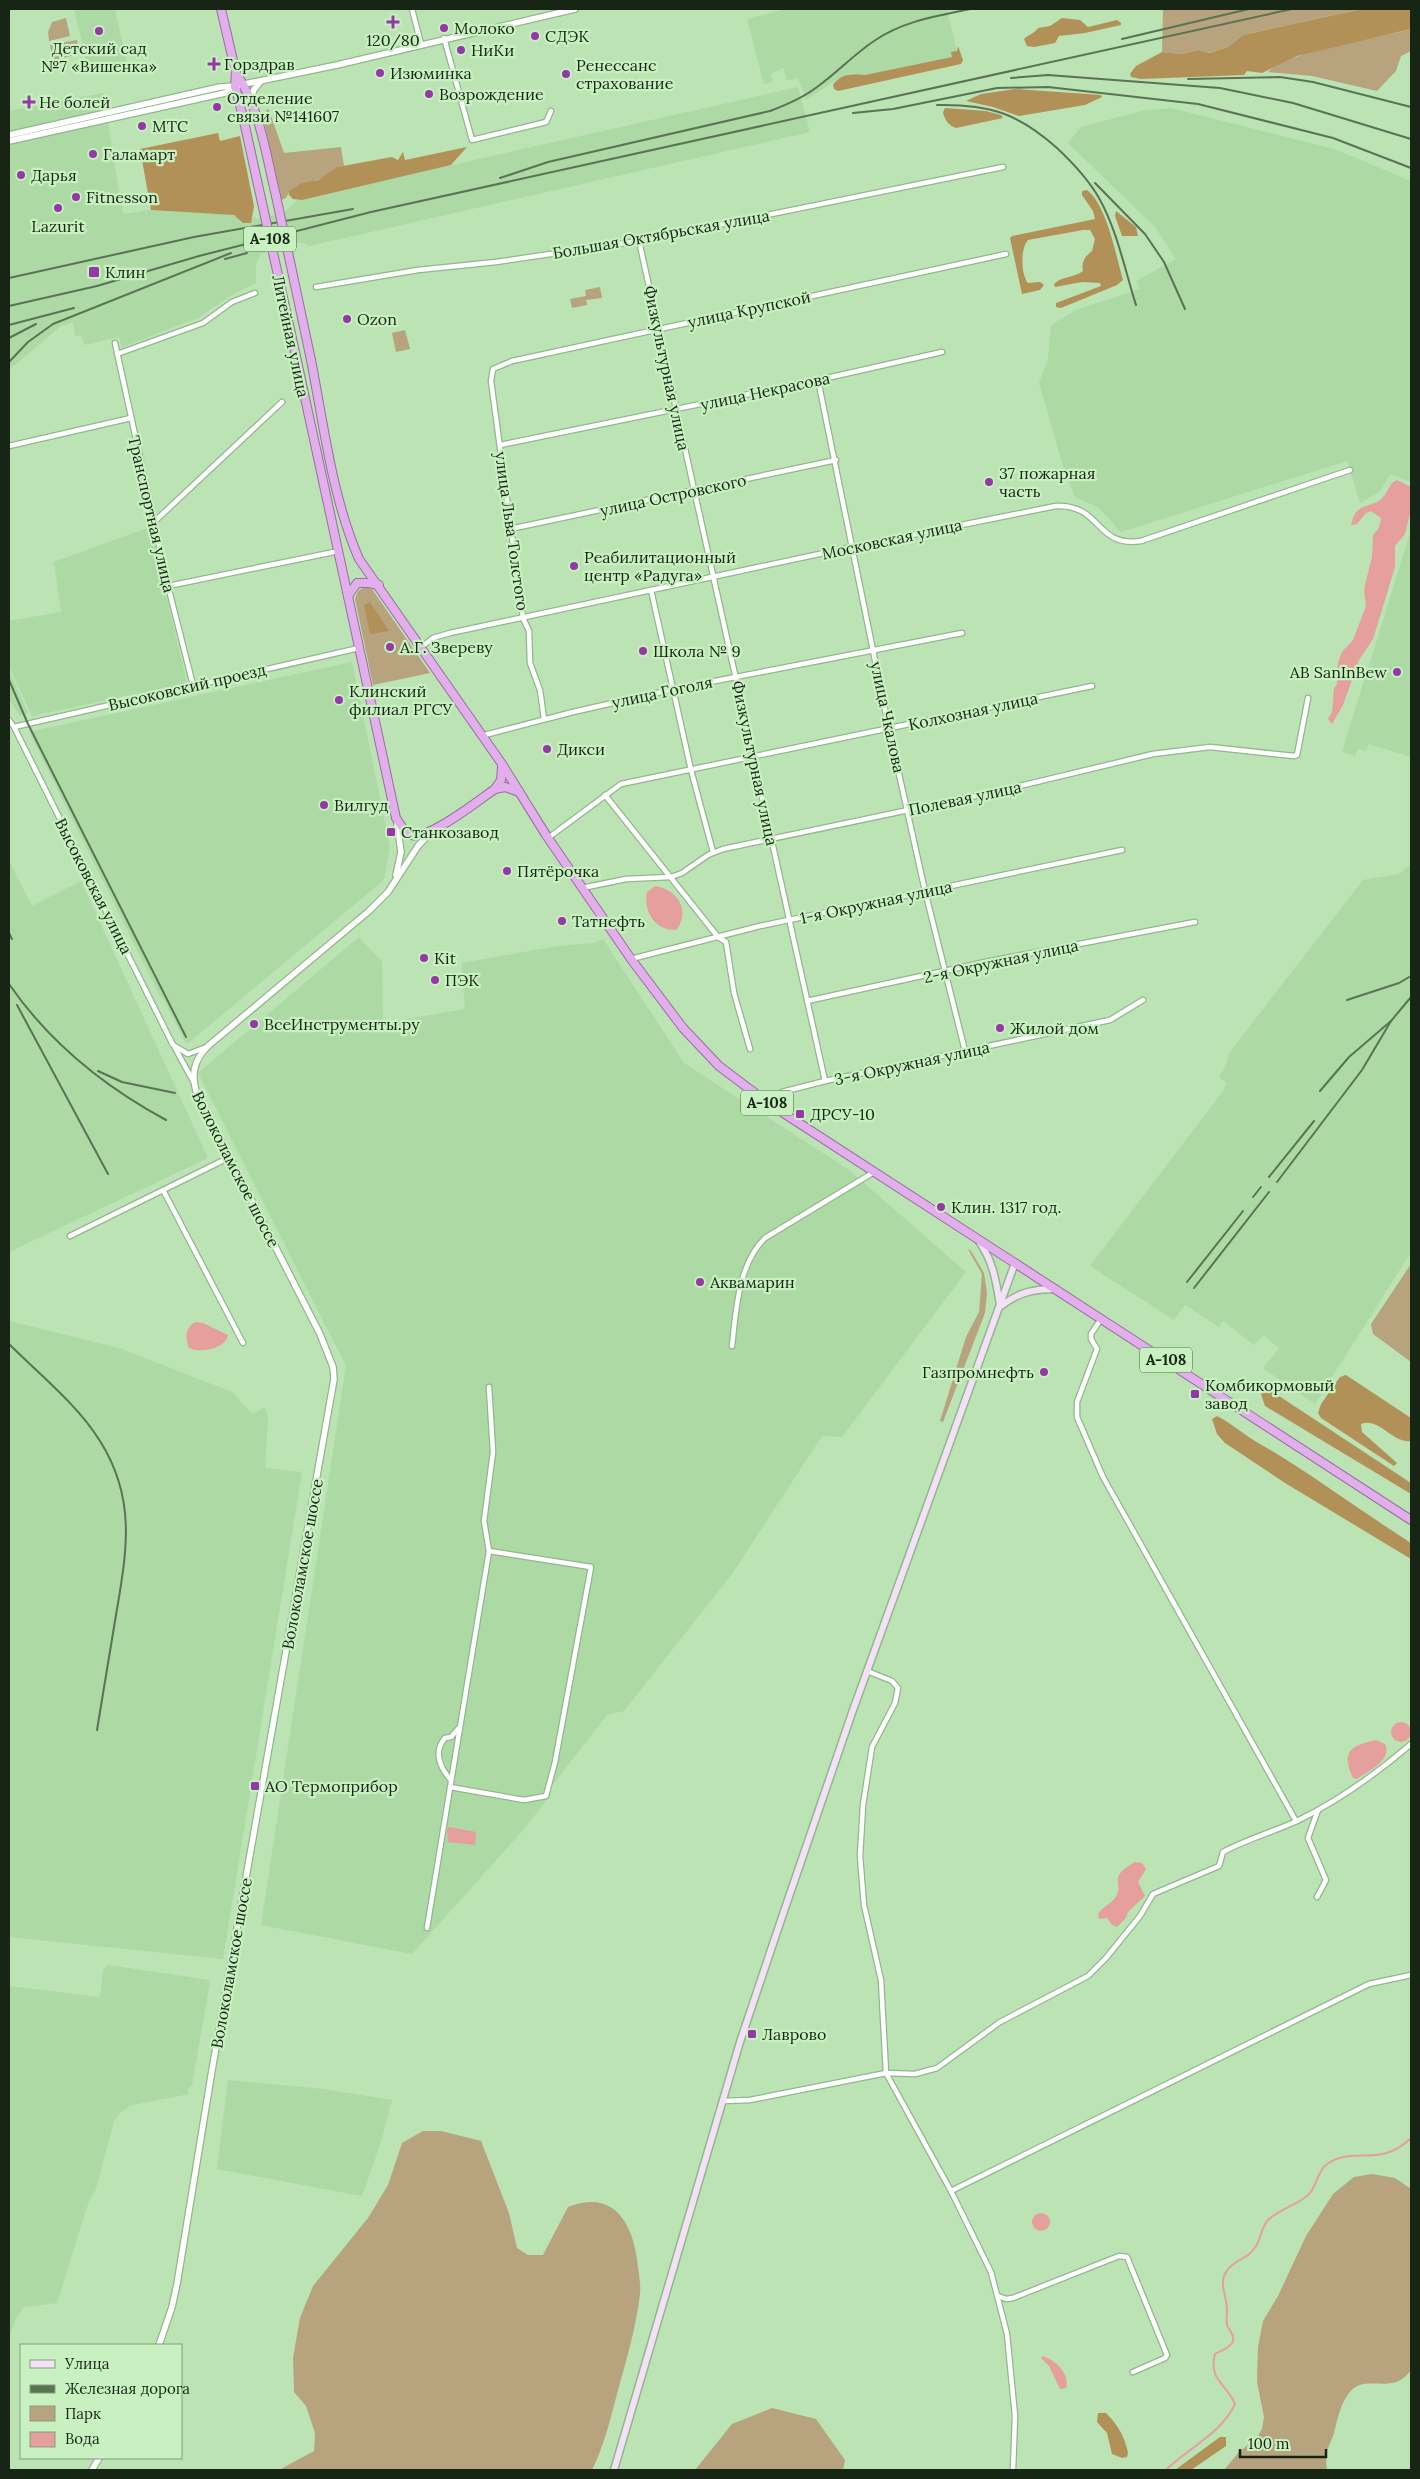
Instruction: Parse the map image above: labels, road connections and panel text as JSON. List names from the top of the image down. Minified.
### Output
{"streets":{"highway":["А-108","Литейная улица"],"street":["Большая Октябрьская улица","улица Крупской","Физкультурная улица","улица Некрасова","улица Островского","Транспортная улица","улица Льва Толстого","Московская улица","Высоковский проезд","улица Гоголя","Колхозная улица","улица Чкалова","Полевая улица","Высоковская улица","1-я Окружная улица","2-я Окружная улица","3-я Окружная улица","Волоколамское шоссе"]},"crossings":[["Большая Октябрьская улица","Физкультурная улица"],["А-108","Литейная улица"],["А-108","Московская улица"],["А-108","Высоковский проезд"],["А-108","улица Гоголя"],["А-108","Колхозная улица"],["А-108","Полевая улица"],["А-108","1-я Окружная улица"],["А-108","3-я Окружная улица"],["А-108","Волоколамское шоссе"],["улица Крупской","Физкультурная улица"],["улица Крупской","улица Льва Толстого"],["Физкультурная улица","улица Некрасова"],["Физкультурная улица","улица Островского"],["Физкультурная улица","Московская улица"],["Физкультурная улица","улица Гоголя"],["Физкультурная улица","Колхозная улица"],["Физкультурная улица","Полевая улица"],["Физкультурная улица","1-я Окружная улица"],["Физкультурная улица","2-я Окружная улица"],["Физкультурная улица","3-я Окружная улица"],["улица Некрасова","улица Льва Толстого"],["улица Некрасова","улица Чкалова"],["улица Островского","улица Льва Толстого"],["улица Островского","улица Чкалова"],["Транспортная улица","Высоковский проезд"],["улица Льва Толстого","Московская улица"],["улица Льва Толстого","улица Гоголя"],["Московская улица","улица Чкалова"],["Высоковский проезд","Высоковская улица"],["улица Гоголя","улица Чкалова"],["Колхозная улица","улица Чкалова"],["улица Чкалова","Полевая улица"],["улица Чкалова","1-я Окружная улица"],["улица Чкалова","2-я Окружная улица"],["улица Чкалова","3-я Окружная улица"],["Высоковская улица","Волоколамское шоссе"]],"places":{"health":["120/80","Горздрав","Не болей"],"other":["Молоко","Детский сад №7 «Вишенка»","СДЭК","НиКи","Изюминка","Ренессанс страхование","Возрождение","Отделение связи №141607","МТС","Галамарт","Дарья","Fitnesson","Lazurit","Ozon","37 пожарная часть","Реабилитационный центр «Радуга»","А.Г. Звереву","Школа № 9","AB SanInBew","Клинский филиал РГСУ","Дикси","Вилгуд","Пятёрочка","Татнефть","Kit","ПЭК","ВсеИнструменты.ру","Жилой дом","Клин. 1317 год.","Аквамарин","Газпромнефть"],"transit":["Клин","Станкозавод","ДРСУ-10","Комбикормовый завод","АО Термоприбор","Лаврово"]},"legend":["Улица","Железная дорога","Парк","Вода"],"scale_bar":"100 m"}
